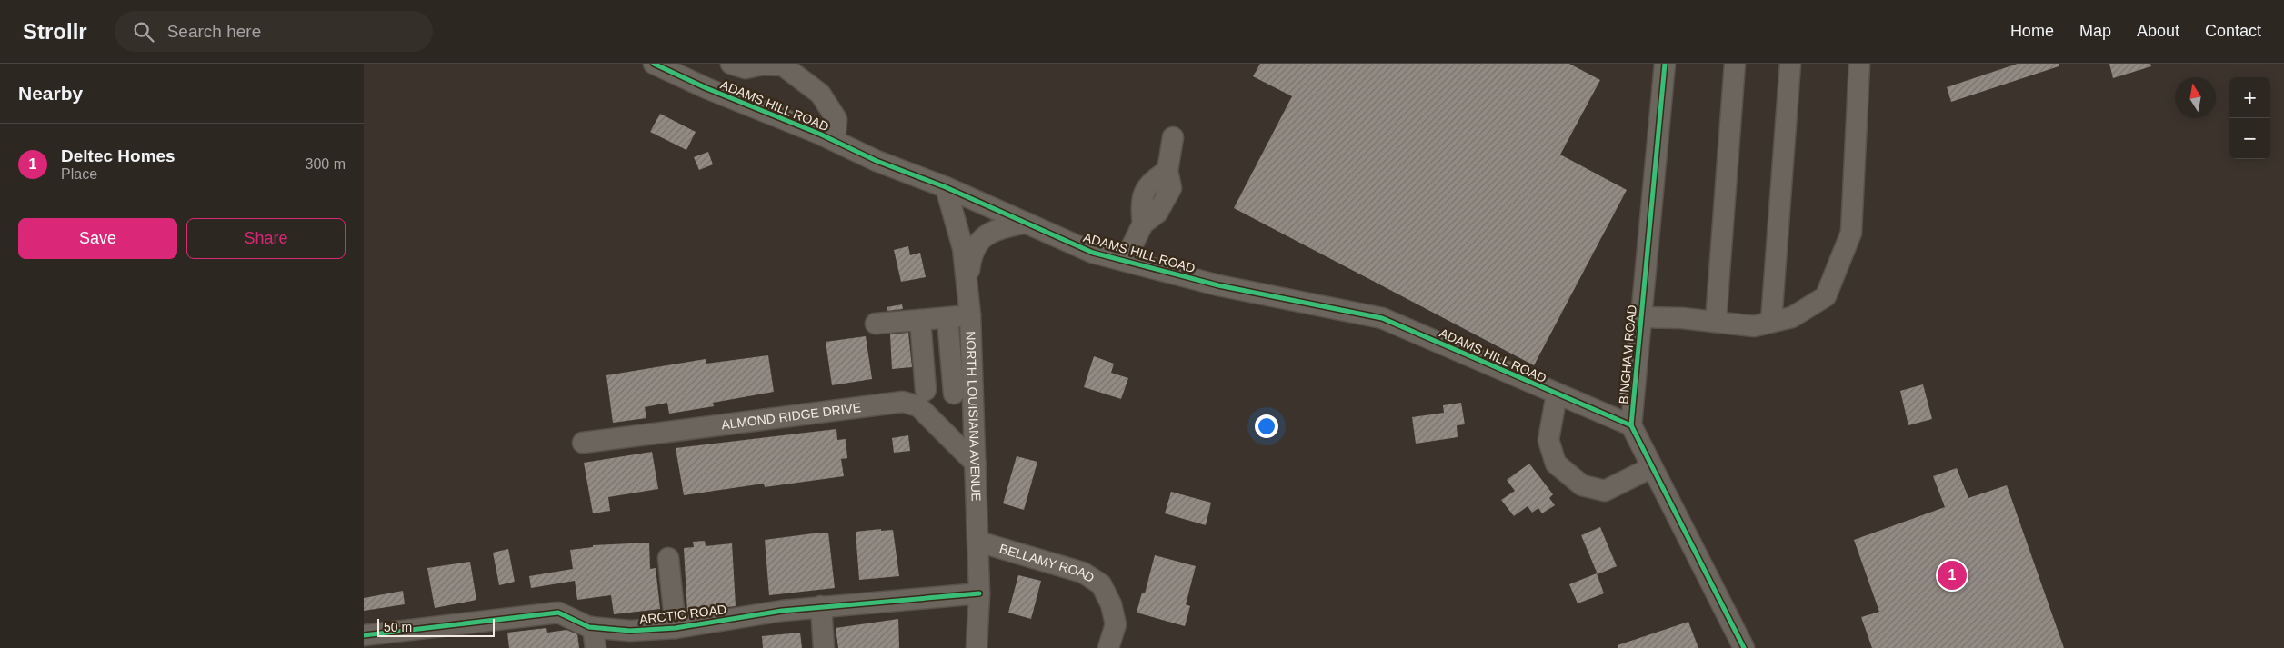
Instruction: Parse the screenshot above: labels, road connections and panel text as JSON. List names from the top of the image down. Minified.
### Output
{"streets":{"street":["ADAMS HILL ROAD","BINGHAM ROAD","ALMOND RIDGE DRIVE","NORTH LOUISIANA AVENUE","BELLAMY ROAD","ARCTIC ROAD"]},"crossings":[["ADAMS HILL ROAD","BINGHAM ROAD"],["ADAMS HILL ROAD","NORTH LOUISIANA AVENUE"],["ALMOND RIDGE DRIVE","NORTH LOUISIANA AVENUE"],["NORTH LOUISIANA AVENUE","BELLAMY ROAD"],["NORTH LOUISIANA AVENUE","ARCTIC ROAD"]],"scale_bar":"50 m","north":"top","page":{"header":"Strollr","search":"Search here","nav":["Home","Map","About","Contact"],"heading":"Nearby","map_buttons":["+","−"],"list":[{"mark":"1","name":"Deltec Homes","note":"Place","value":"300 m"}],"buttons":["Save","Share"],"pins":"1","scale":"50 m"}}
